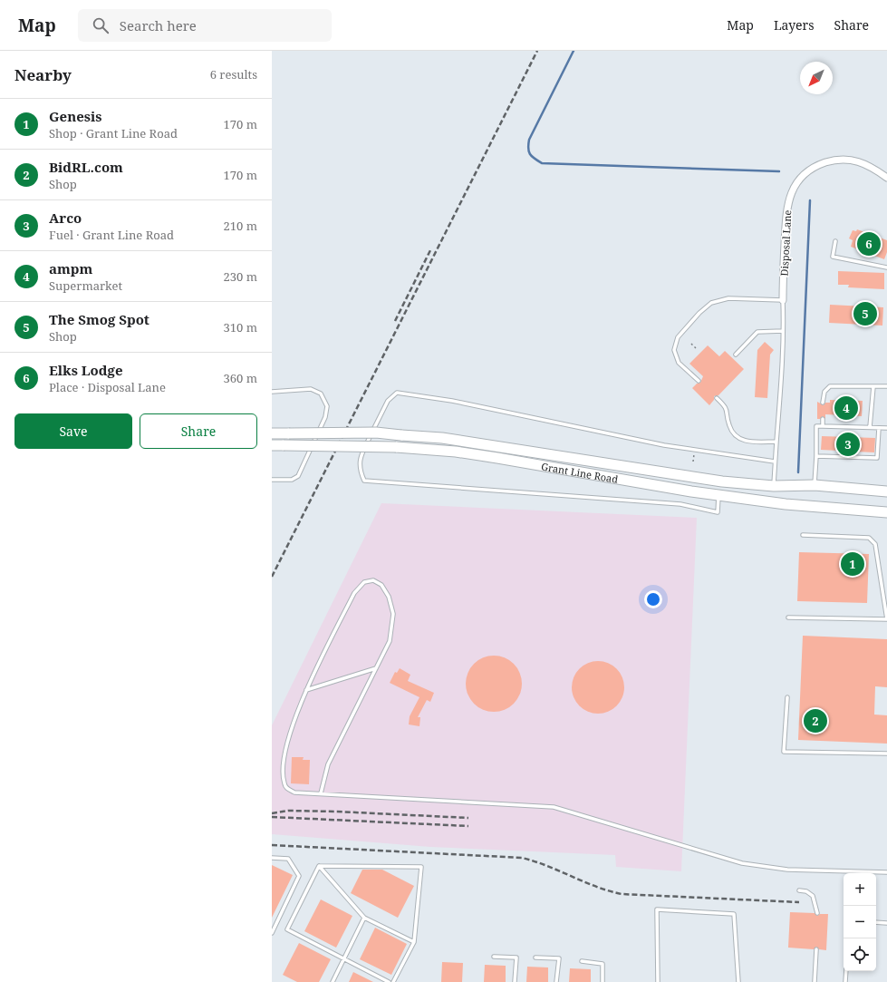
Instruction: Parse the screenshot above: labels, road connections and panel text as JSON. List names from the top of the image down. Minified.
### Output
{"streets":{"main road":["Grant Line Road"],"street":["Disposal Lane"]},"crossings":[["Disposal Lane","Grant Line Road"]],"north":"bottom left","page":{"header":"Map","search":"Search here","nav":["Map","Layers","Share"],"heading":["Nearby","6 results"],"list":[{"mark":"1","name":"Genesis","note":"Shop · Grant Line Road","value":"170 m"},{"mark":"2","name":"BidRL.com","note":"Shop","value":"170 m"},{"mark":"3","name":"Arco","note":"Fuel · Grant Line Road","value":"210 m"},{"mark":"4","name":"ampm","note":"Supermarket","value":"230 m"},{"mark":"5","name":"The Smog Spot","note":"Shop","value":"310 m"},{"mark":"6","name":"Elks Lodge","note":"Place · Disposal Lane","value":"360 m"}],"pins":["6","5","4","3","1","2"],"buttons":["Save","Share"],"map_buttons":["+","−"]}}
